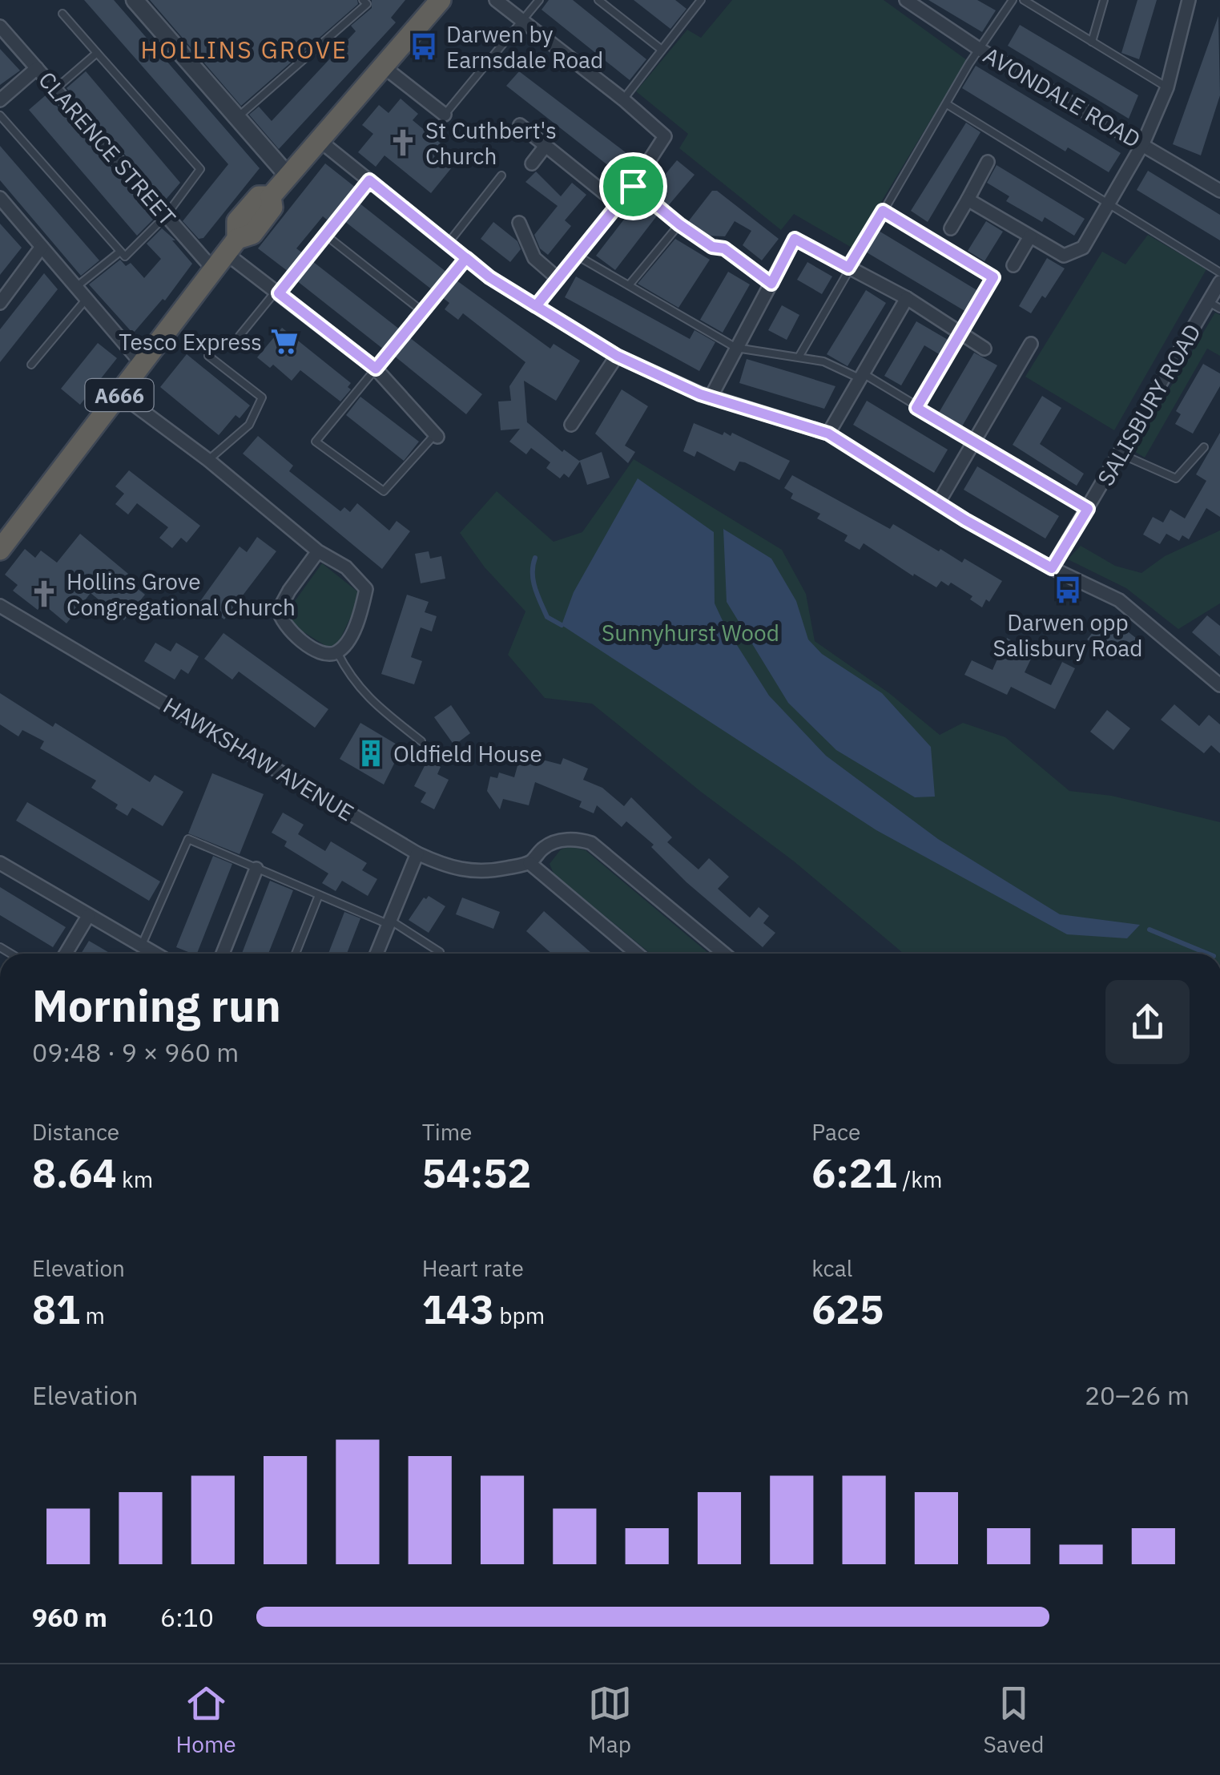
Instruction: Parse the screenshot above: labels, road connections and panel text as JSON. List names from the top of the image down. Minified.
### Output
{"streets":{"highway":["A666"],"street":["AVONDALE ROAD","CLARENCE STREET","SALISBURY ROAD","HAWKSHAW AVENUE"]},"crossings":[["CLARENCE STREET","A666"]],"districts":["HOLLINS GROVE"],"parks":["Sunnyhurst Wood"],"places":{"bus stop":["Darwen by Earnsdale Road","Darwen opp Salisbury Road"],"church":["St Cuthbert's Church","Hollins Grove Congregational Church"],"supermarket":["Tesco Express"],"building":["Oldfield House"]},"page":{"heading":["Morning run","09:48 · 9 × 960 m"],"stats":[["Distance","8.64 km"],["Time","54:52"],["Pace","6:21 /km"],["Elevation","81 m"],["Heart rate","143 bpm"],["kcal","625"]],"chart":["Elevation","20–26 m"],"list":[{"name":"960 m","note":"6:10"}],"tabs":["Home","Map","Saved"]}}
